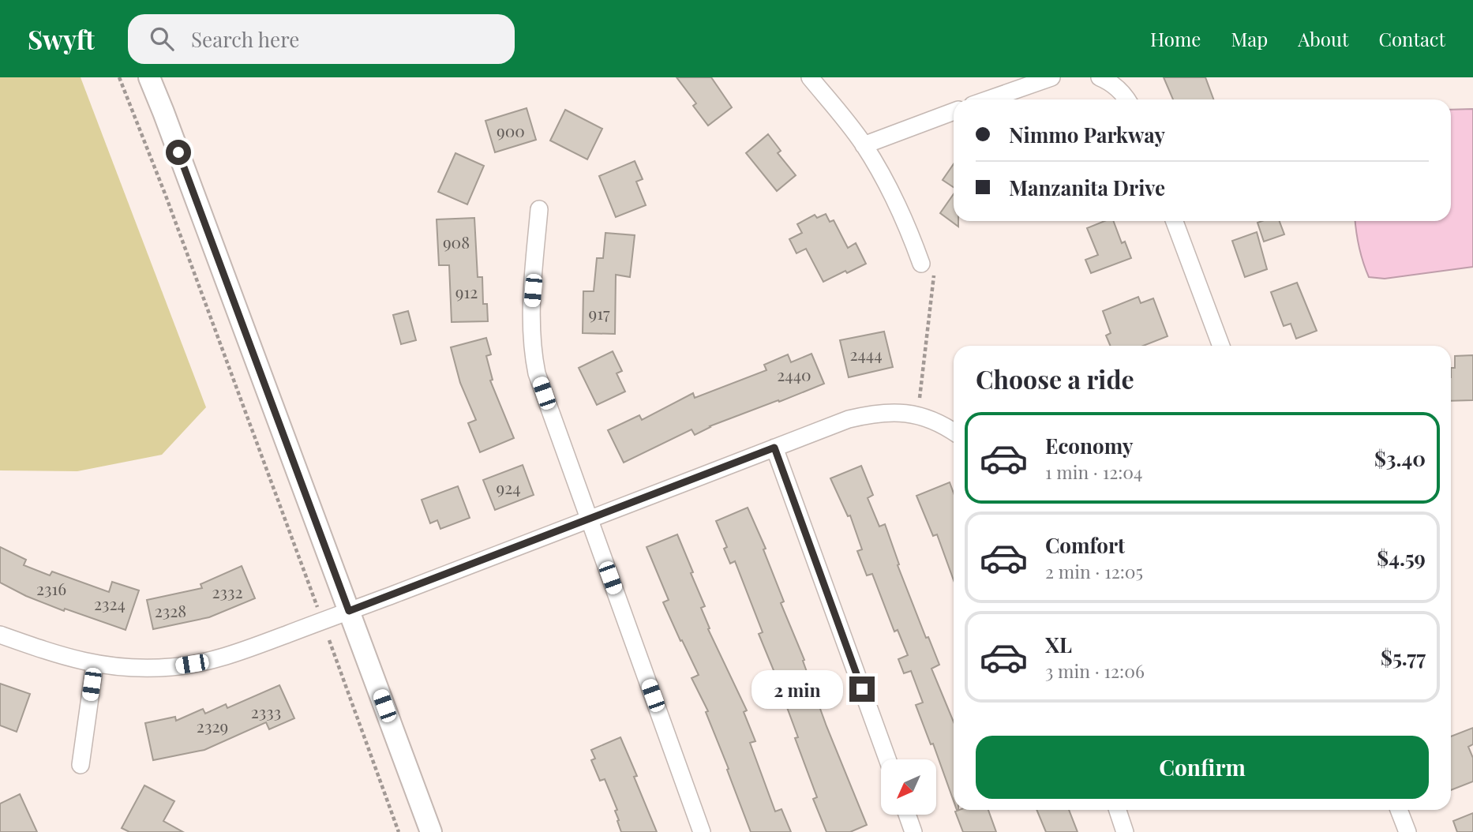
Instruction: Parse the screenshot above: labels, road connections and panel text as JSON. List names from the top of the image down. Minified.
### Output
{"house_numbers":["900","908","912","917","2444","2440","924","2316","2332","2324","2328","2333","2329"],"north":"bottom left","page":{"header":"Swyft","search":"Search here","nav":["Home","Map","About","Contact"],"banner":["Nimmo Parkway","Manzanita Drive"],"heading":"Choose a ride","list":[{"name":"Economy","note":"1 min · 12:04","value":"$3.40"},{"name":"Comfort","note":"2 min · 12:05","value":"$4.59"},{"name":"XL","note":"3 min · 12:06","value":"$5.77"}],"bubble":"2 min","buttons":"Confirm"}}
